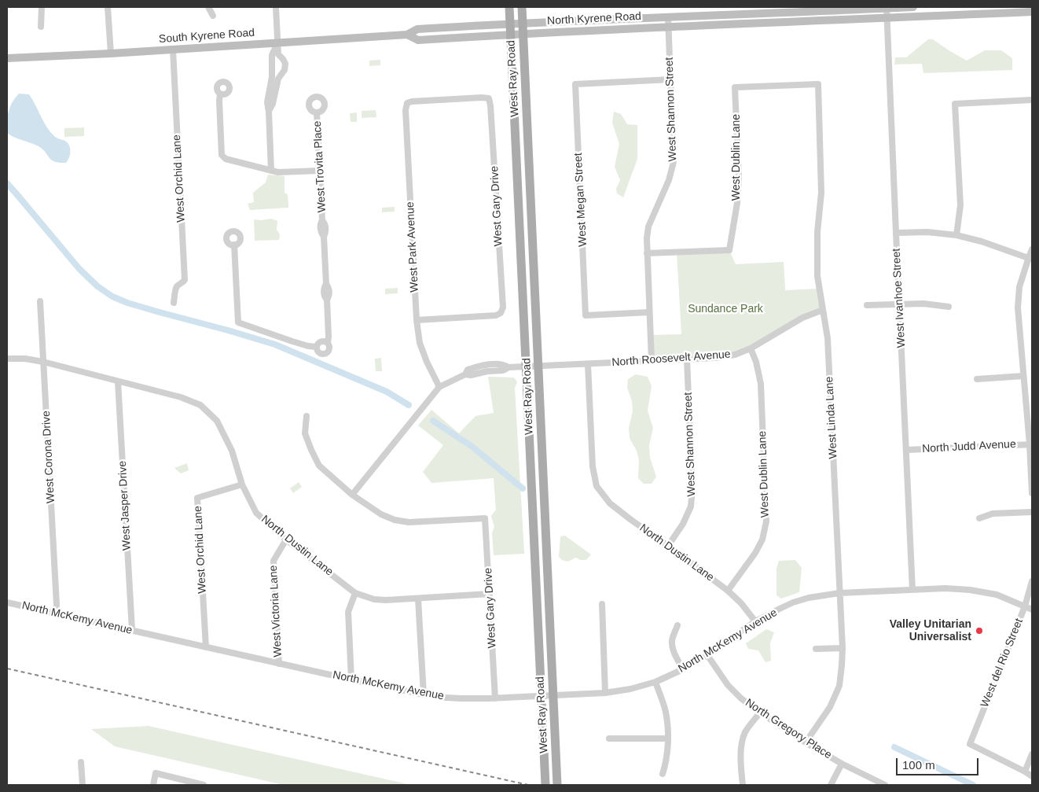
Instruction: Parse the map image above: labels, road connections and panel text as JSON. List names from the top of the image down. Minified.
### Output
{"streets":{"main road":["North Kyrene Road","South Kyrene Road","West Ray Road"],"street":["West Shannon Street","West Dublin Lane","West Trovita Place","West Orchid Lane","West Megan Street","West Gary Drive","West Park Avenue","West Ivanhoe Street","North Roosevelt Avenue","West Linda Lane","North Judd Avenue","West Corona Drive","West Jasper Drive","North Dustin Lane","West Victoria Lane","North McKemy Avenue","West del Rio Street","North Gregory Place"]},"crossings":[["North Kyrene Road","South Kyrene Road"],["North Kyrene Road","West Ray Road"],["North Kyrene Road","West Shannon Street"],["North Kyrene Road","West Ivanhoe Street"],["South Kyrene Road","West Ray Road"],["South Kyrene Road","West Orchid Lane"],["West Ray Road","North Roosevelt Avenue"],["West Ray Road","North McKemy Avenue"],["West Shannon Street","West Dublin Lane"],["West Shannon Street","West Megan Street"],["West Shannon Street","North Roosevelt Avenue"],["West Shannon Street","North Dustin Lane"],["West Dublin Lane","North Roosevelt Avenue"],["West Dublin Lane","West Linda Lane"],["West Dublin Lane","North Dustin Lane"],["West Orchid Lane","North Dustin Lane"],["West Orchid Lane","North McKemy Avenue"],["West Gary Drive","West Park Avenue"],["West Gary Drive","North Roosevelt Avenue"],["West Gary Drive","North Dustin Lane"],["West Gary Drive","North McKemy Avenue"],["West Park Avenue","North Roosevelt Avenue"],["West Ivanhoe Street","North Judd Avenue"],["West Ivanhoe Street","North McKemy Avenue"],["North Roosevelt Avenue","West Linda Lane"],["North Roosevelt Avenue","North Dustin Lane"],["West Linda Lane","North McKemy Avenue"],["West Linda Lane","North Gregory Place"],["West Corona Drive","North Dustin Lane"],["West Corona Drive","North McKemy Avenue"],["West Jasper Drive","North Dustin Lane"],["West Jasper Drive","North McKemy Avenue"],["North Dustin Lane","West Victoria Lane"],["North Dustin Lane","North McKemy Avenue"],["West Victoria Lane","North McKemy Avenue"],["North McKemy Avenue","West del Rio Street"],["North McKemy Avenue","North Gregory Place"]],"parks":["Sundance Park"],"places":["Valley Unitarian Universalist"],"scale_bar":"100 m"}
